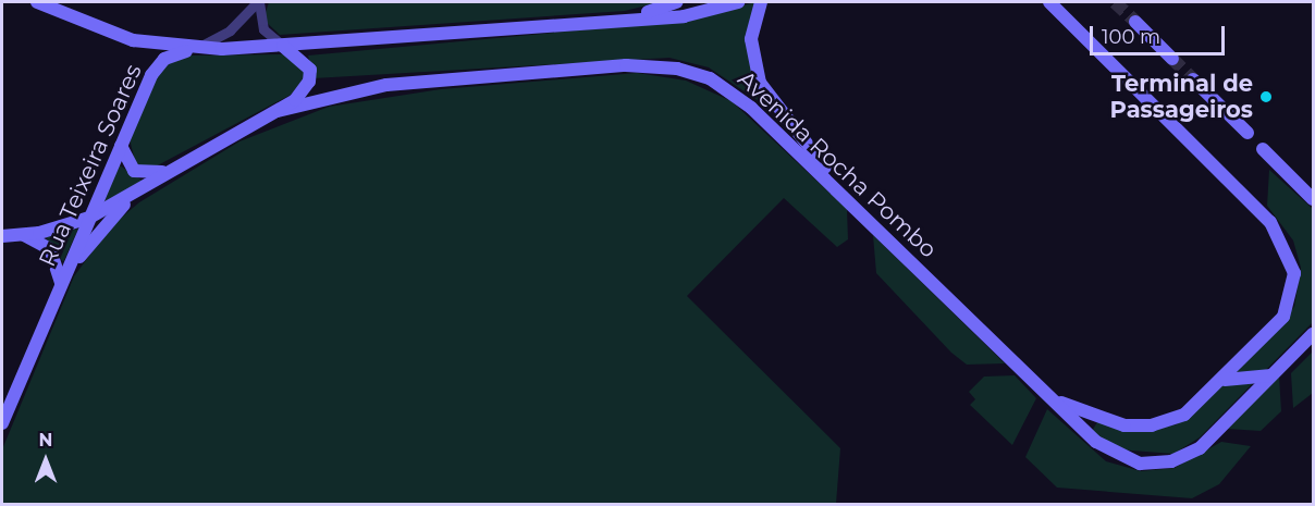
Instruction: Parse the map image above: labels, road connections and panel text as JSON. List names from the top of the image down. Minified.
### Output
{"streets":{"main road":["Avenida Rocha Pombo","Rua Teixeira Soares"]},"places":["Terminal de Passageiros"],"scale_bar":"100 m","north":"top"}
